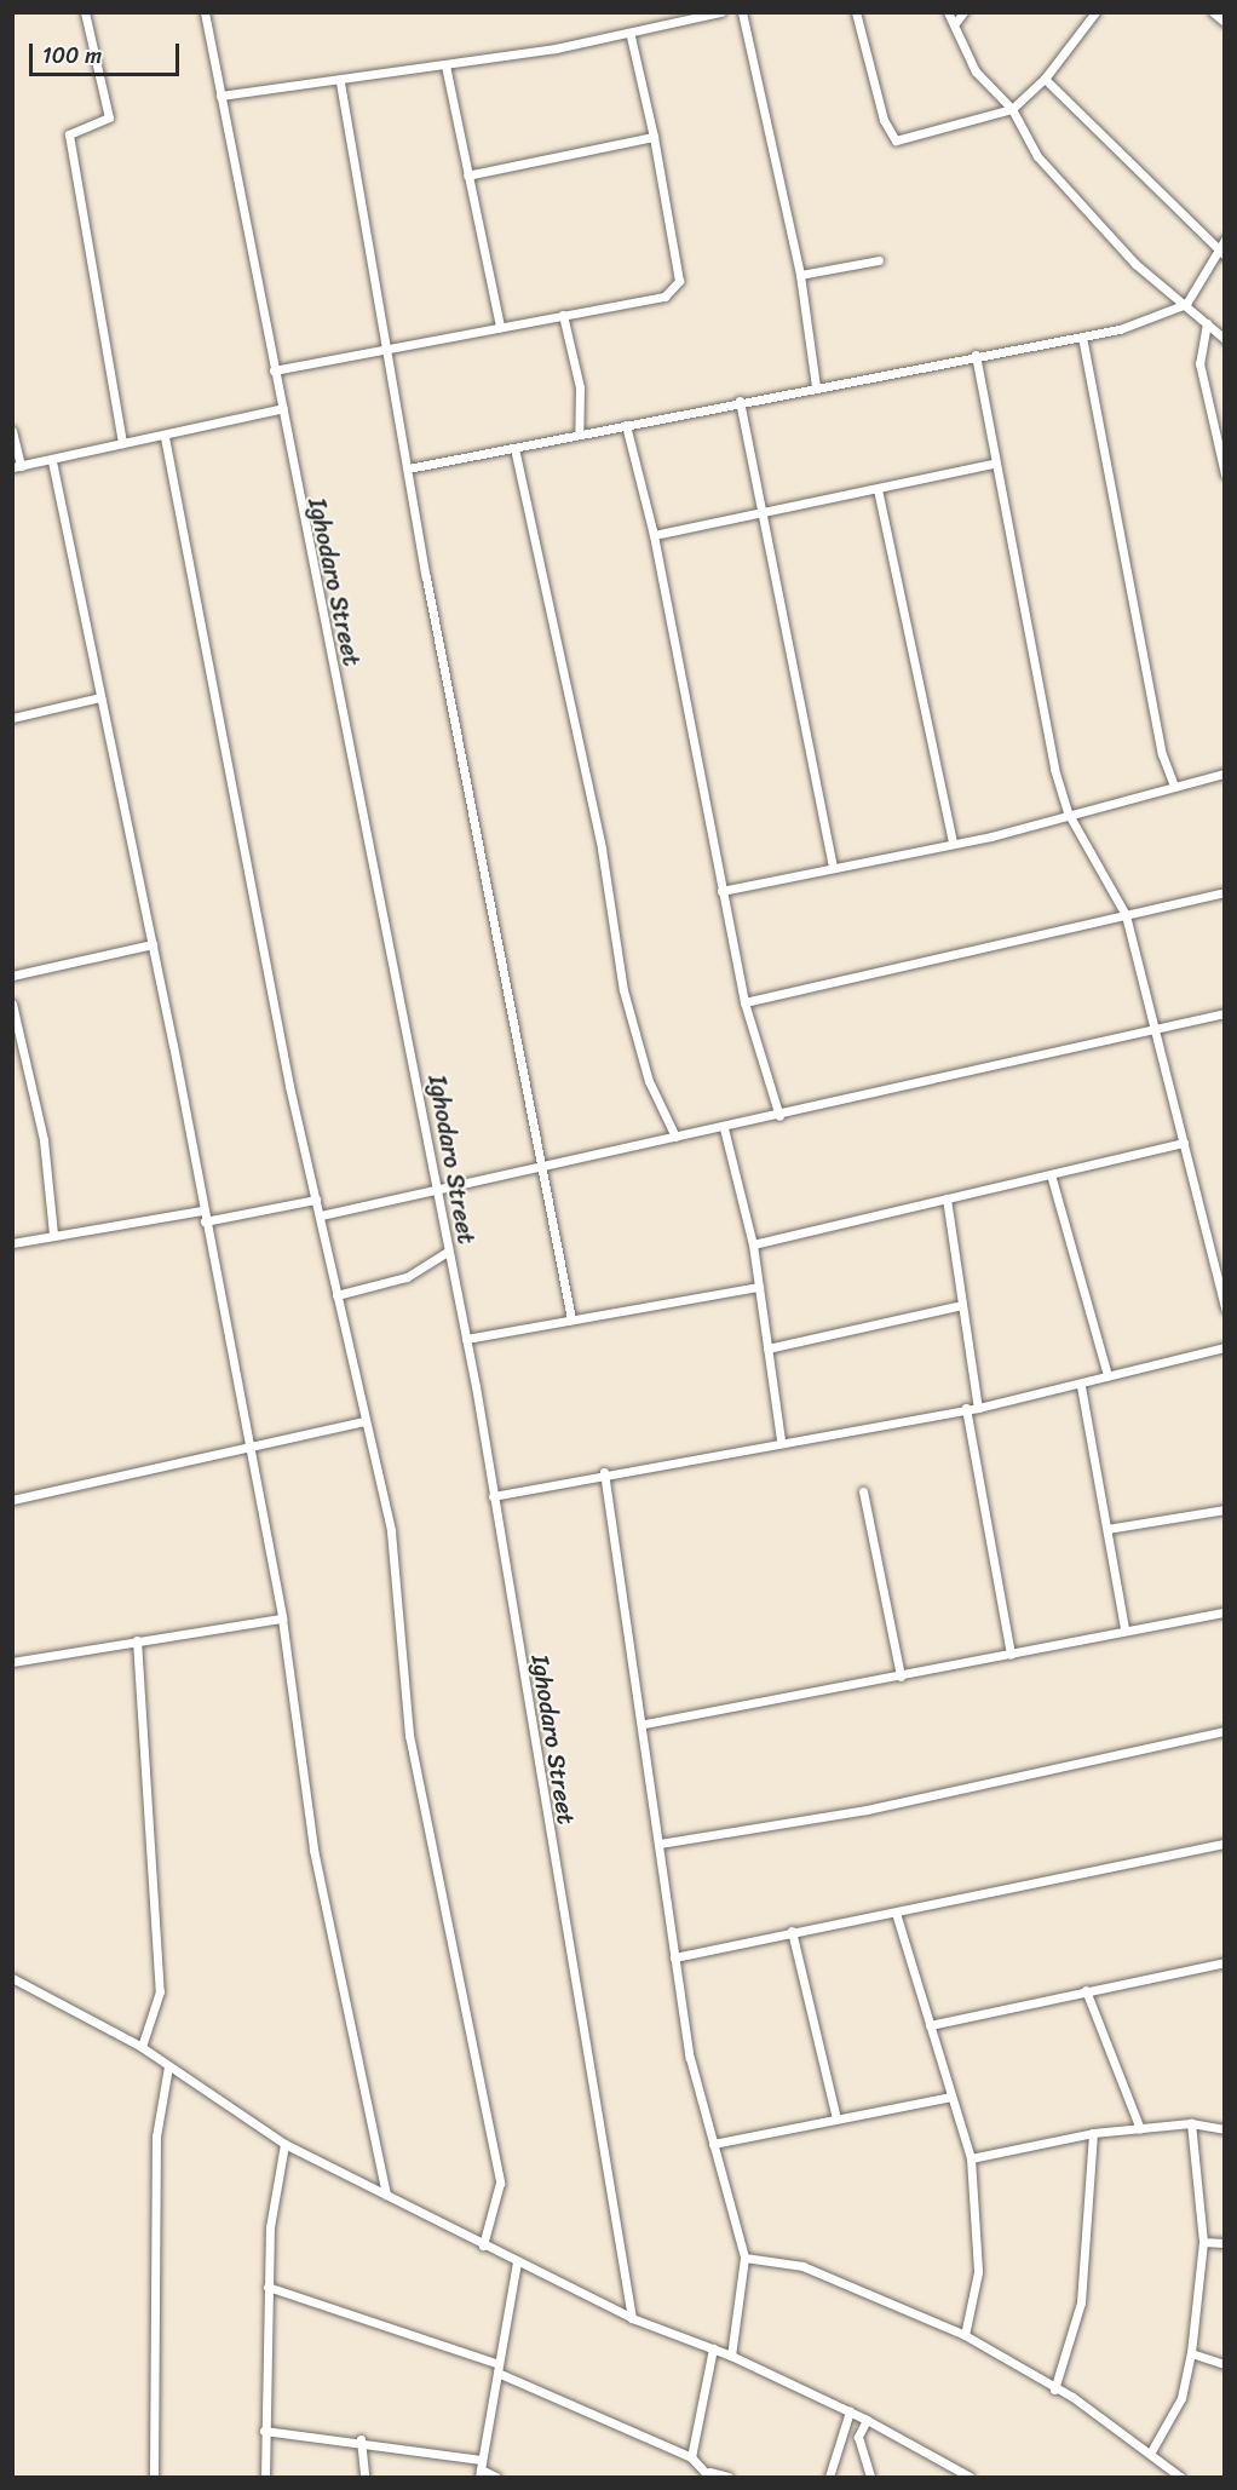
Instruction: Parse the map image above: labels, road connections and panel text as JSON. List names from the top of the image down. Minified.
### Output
{"streets":{"street":["Ighodaro Street"]},"scale_bar":"100 m"}
